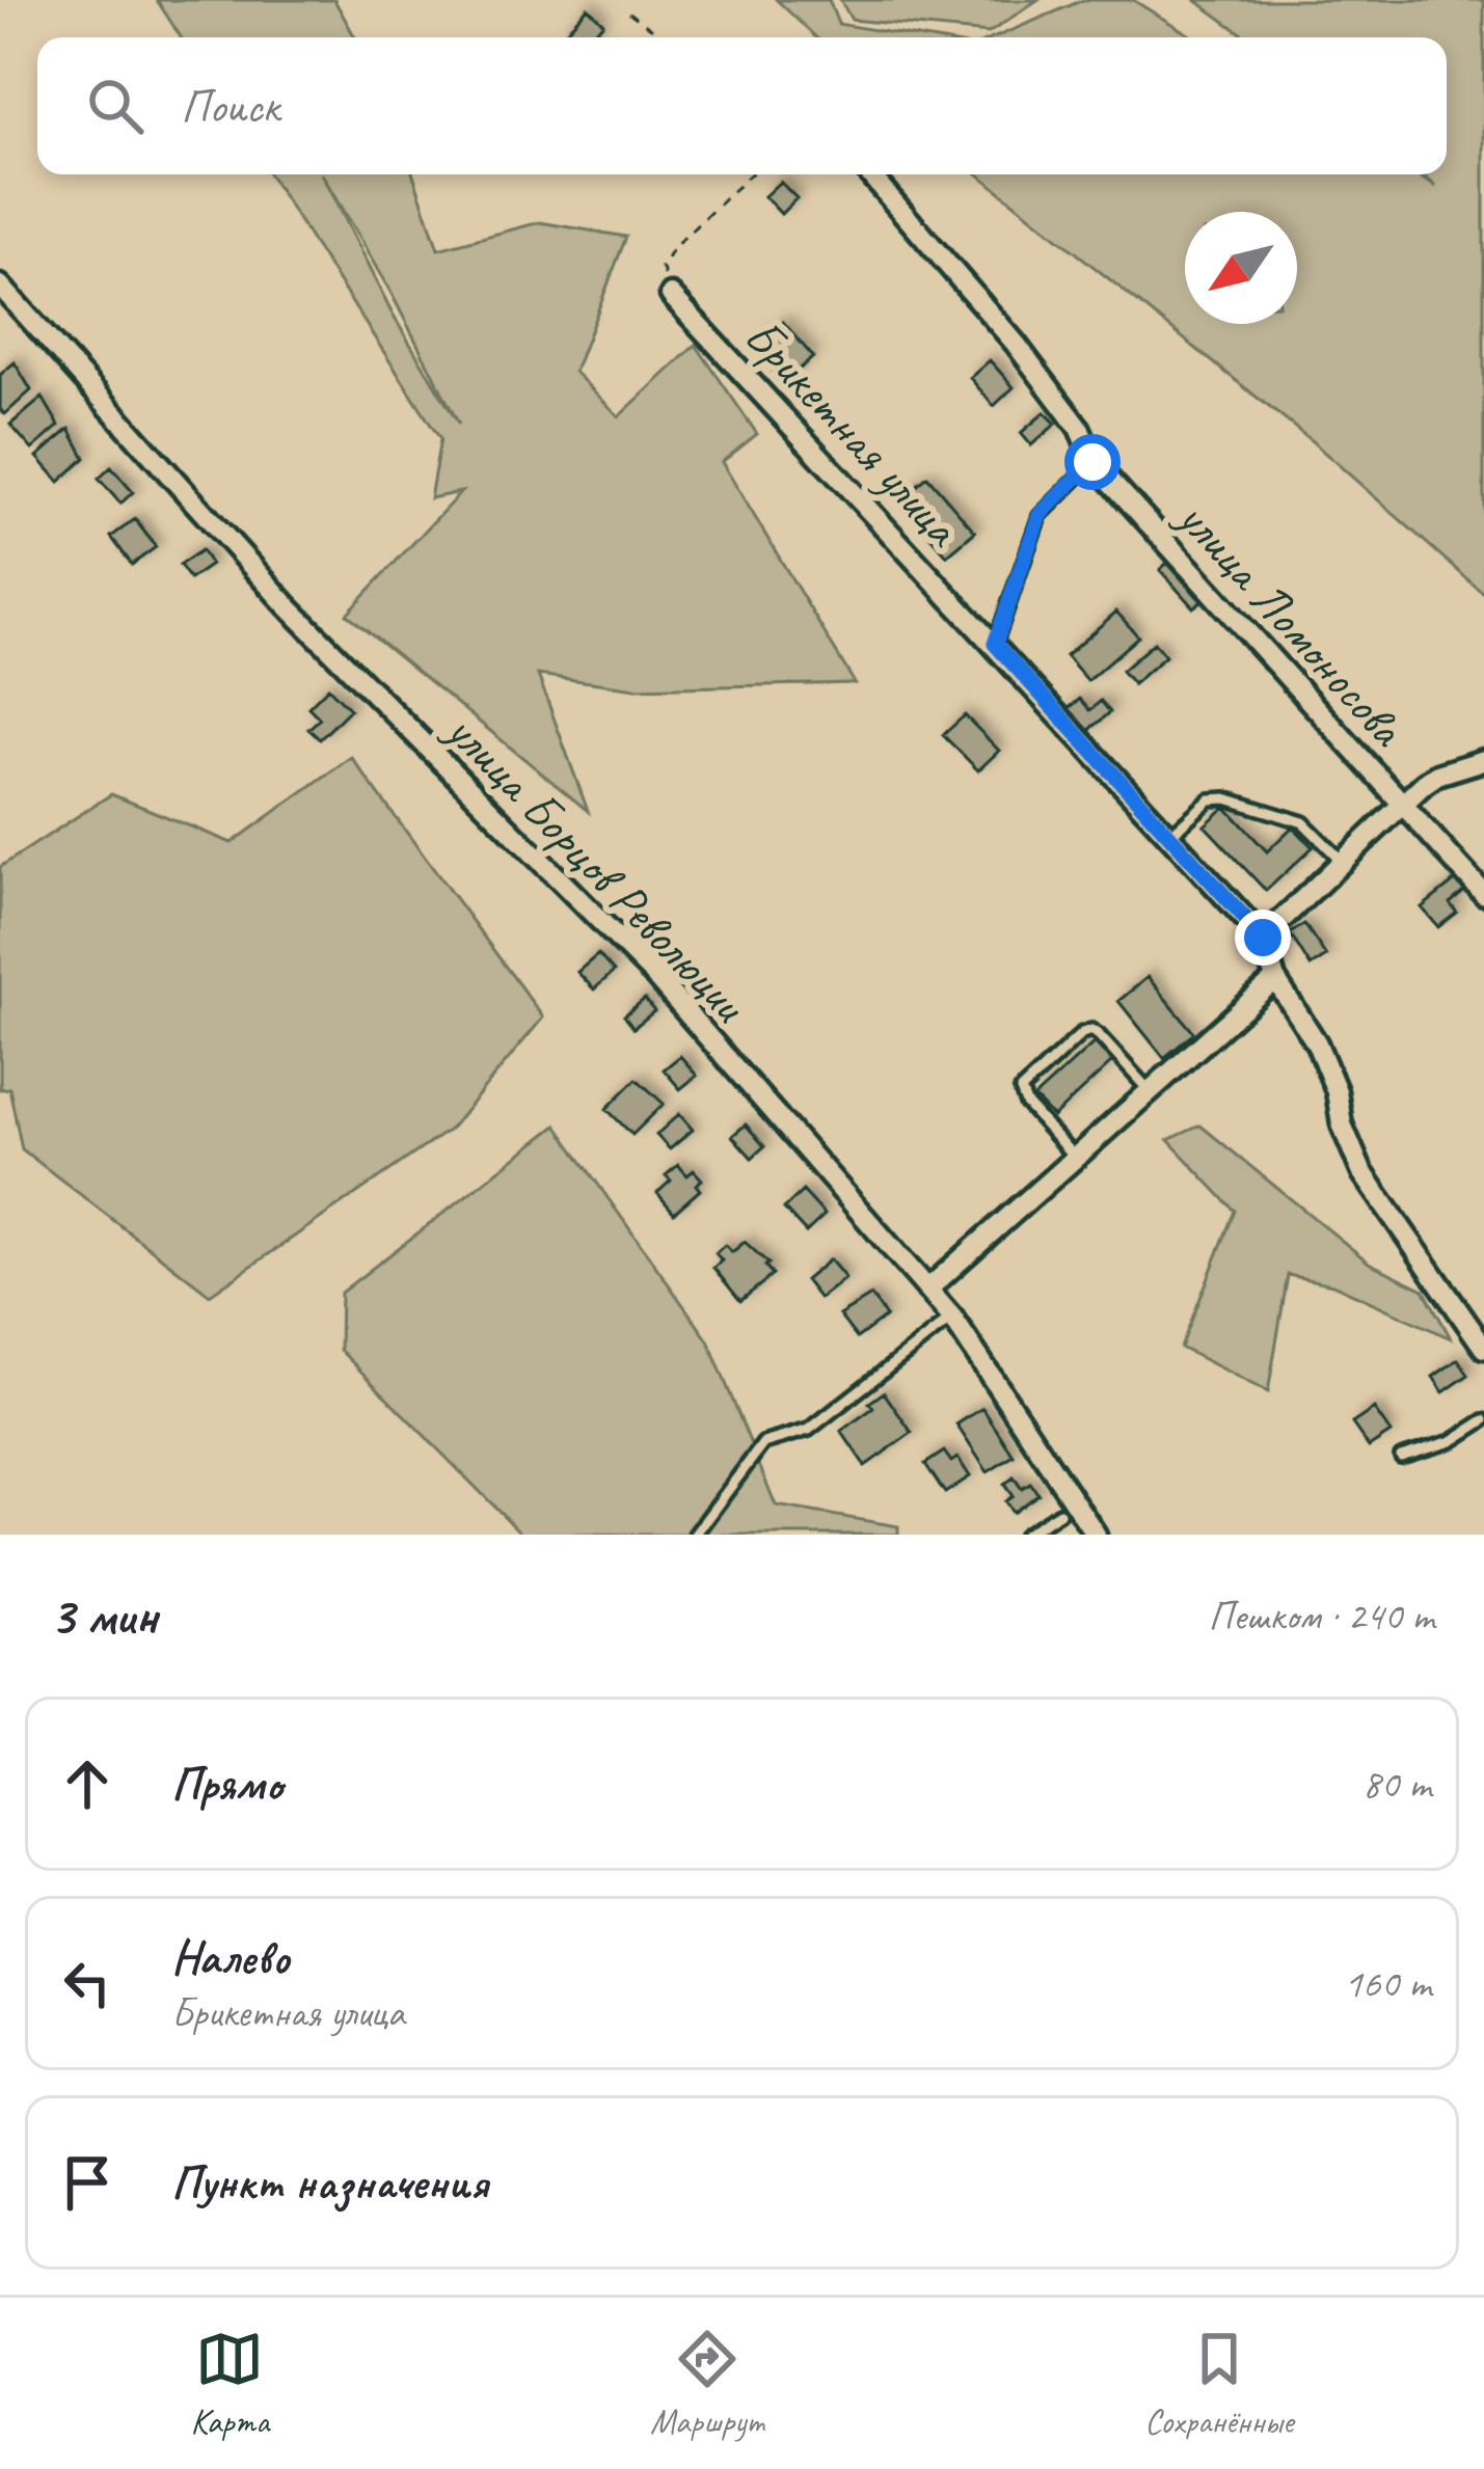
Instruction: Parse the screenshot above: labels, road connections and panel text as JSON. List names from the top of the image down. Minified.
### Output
{"streets":{"street":["Брикетная улица","улица Ломоносова","улица Борцов Революции"]},"north":"bottom left","page":{"search":"Поиск","heading":["3 мин","Пешком · 240 m"],"list":[["Прямо","80 m"],["Налево","Брикетная улица","160 m"],"Пункт назначения"],"nav":["Карта","Маршрут","Сохранённые"]}}
